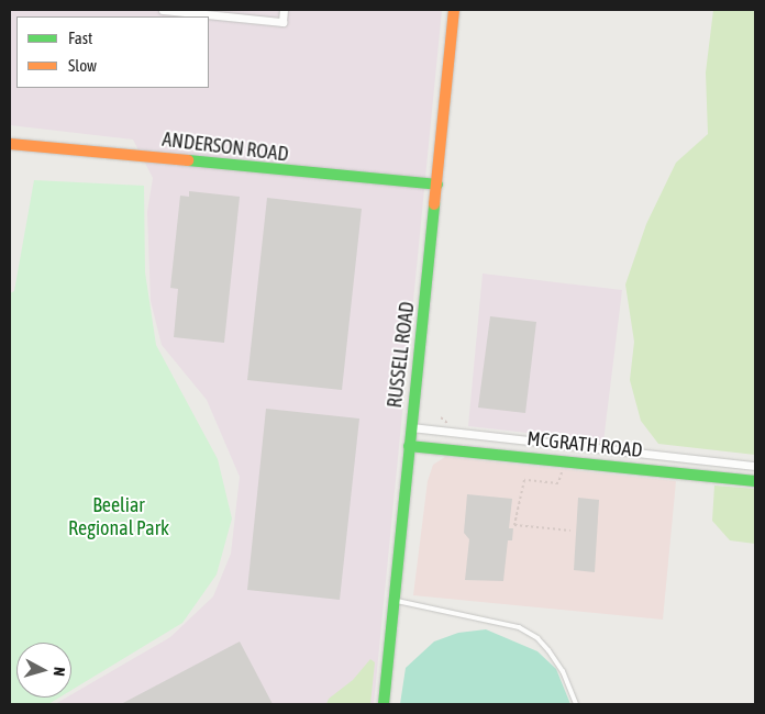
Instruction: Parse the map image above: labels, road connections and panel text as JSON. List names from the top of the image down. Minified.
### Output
{"streets":{"street":["ANDERSON ROAD","RUSSELL ROAD","MCGRATH ROAD"]},"crossings":[["ANDERSON ROAD","RUSSELL ROAD"],["RUSSELL ROAD","MCGRATH ROAD"]],"parks":["Beeliar Regional Park"],"legend":["Fast","Slow"],"north":"right"}
